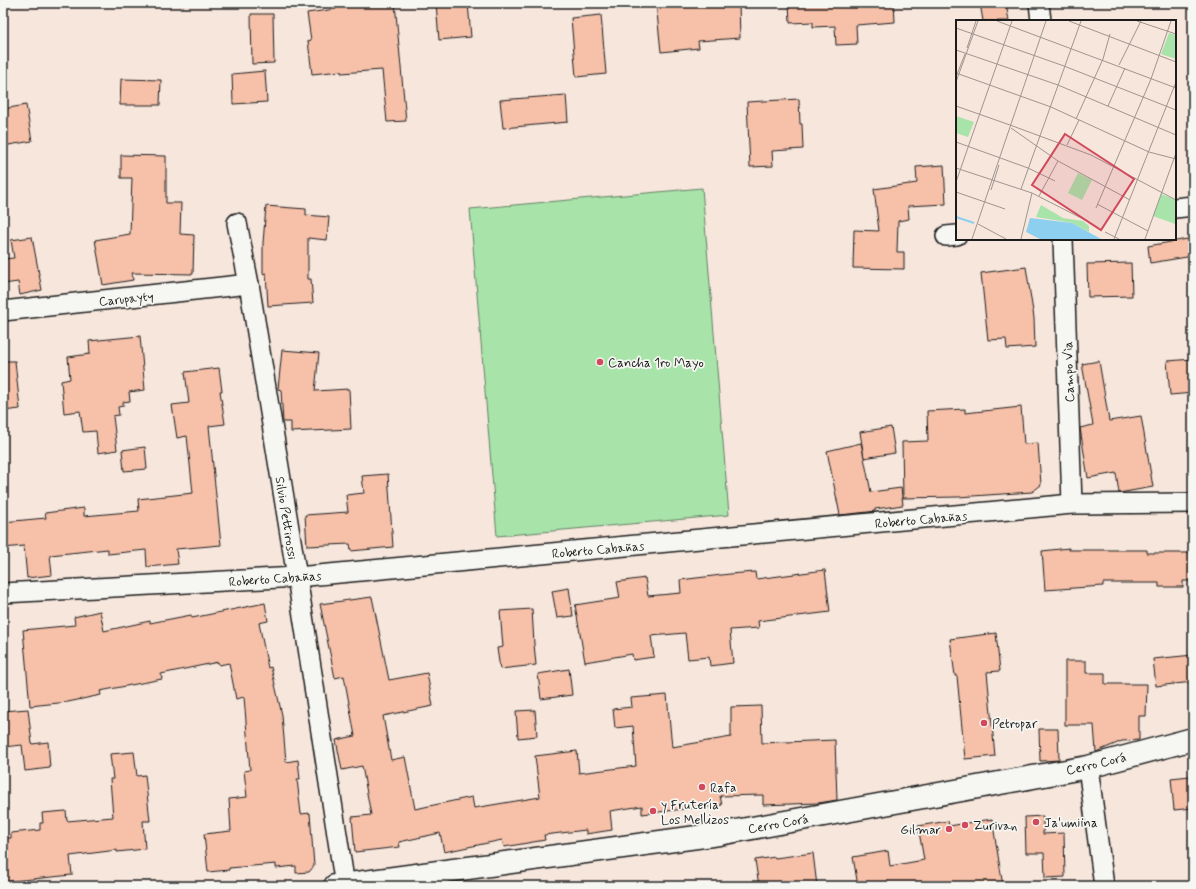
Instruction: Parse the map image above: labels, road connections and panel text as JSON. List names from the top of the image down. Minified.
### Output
{"streets":{"street":["Carupayty","Campo Vìa","Silvio Pettirossi","Roberto Cabañas","Cerro Corá"]},"crossings":[["Carupayty","Silvio Pettirossi"],["Campo Vìa","Roberto Cabañas"],["Silvio Pettirossi","Roberto Cabañas"],["Silvio Pettirossi","Cerro Corá"]],"places":["Cancha 1ro Mayo","Petropar","Rafa","y Frutería Los Mellizos","Ja'umiina","Zurivan","Gilmar"]}
